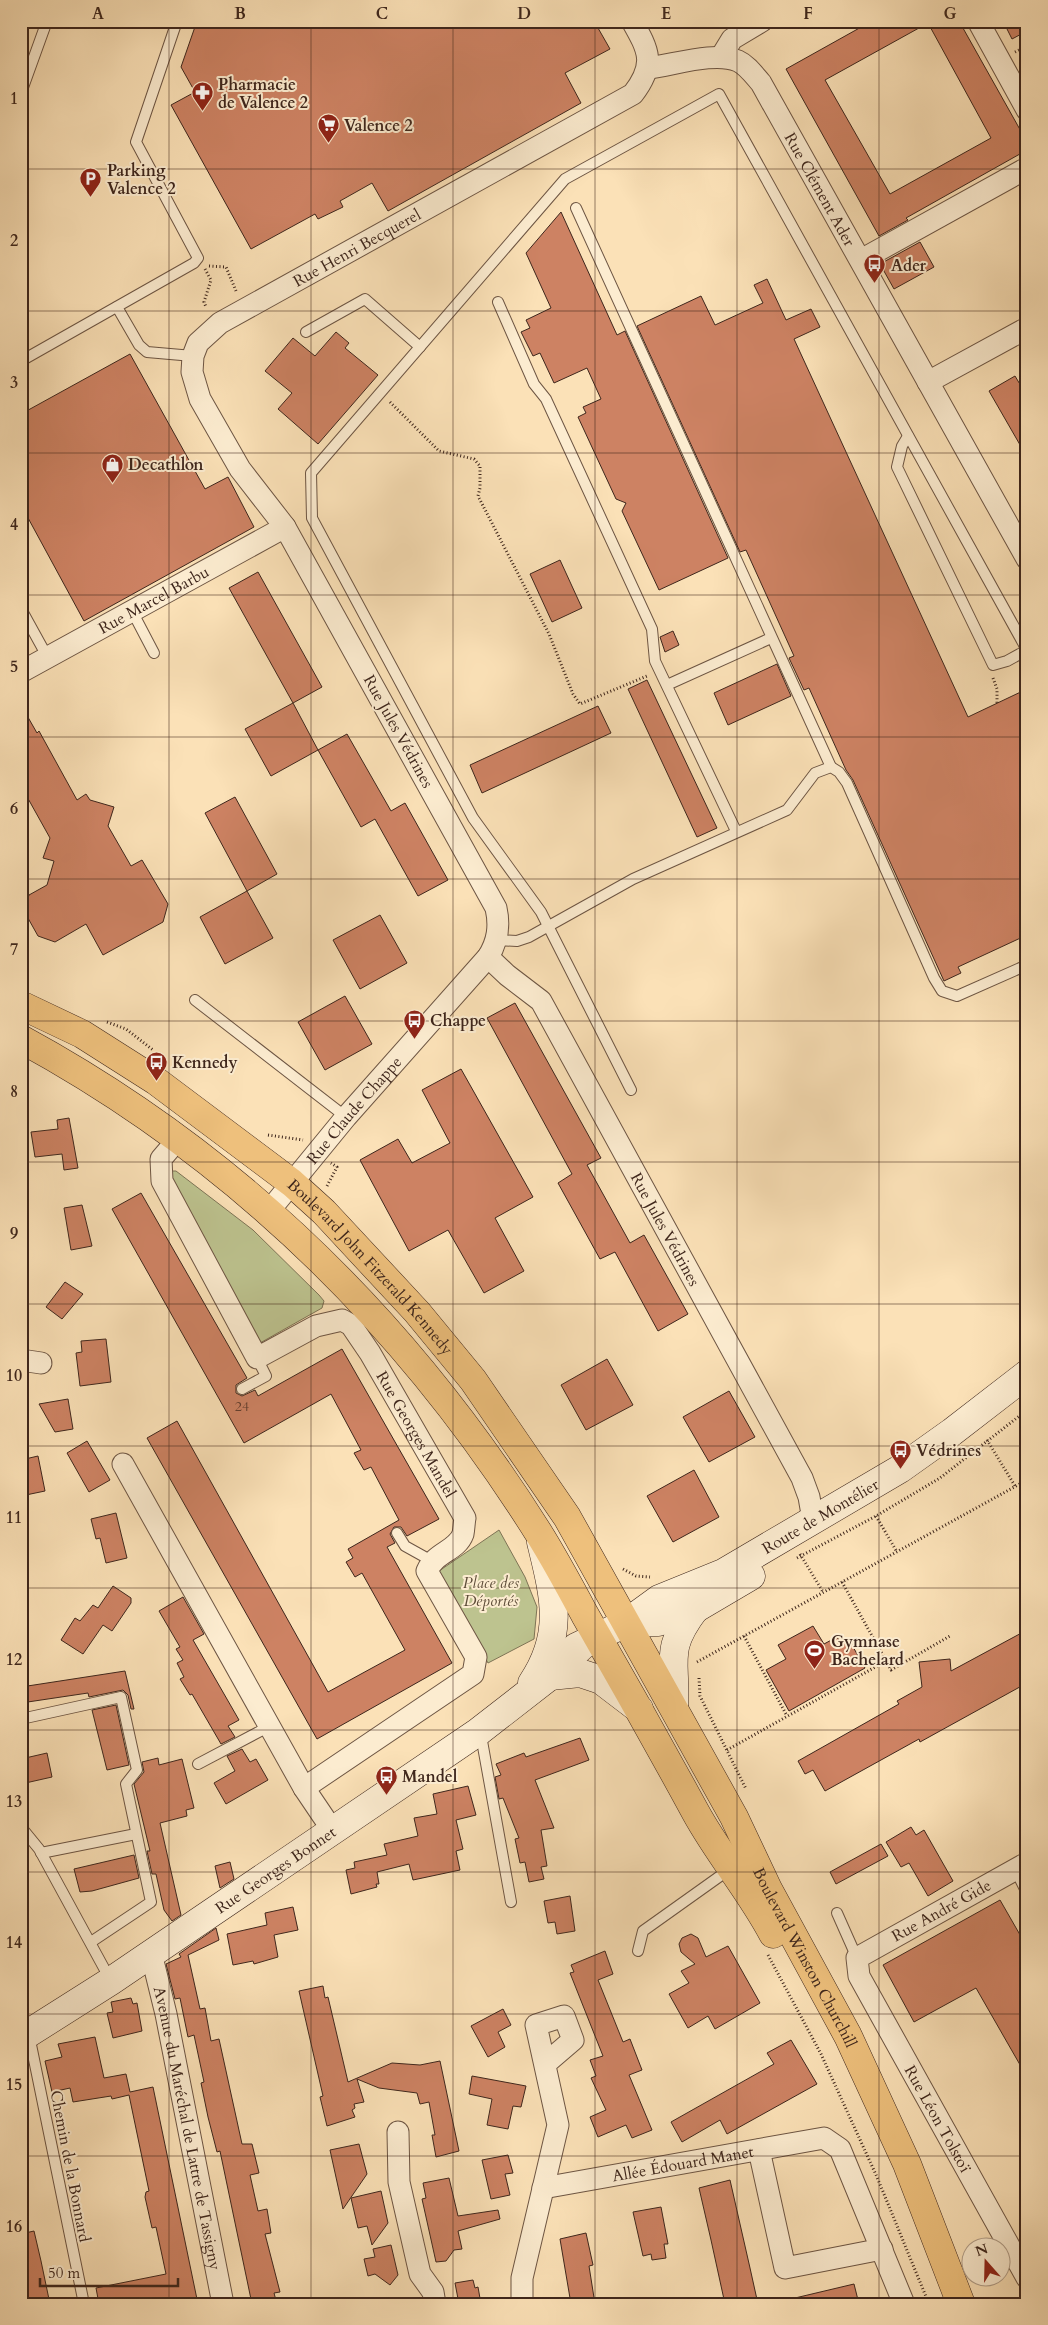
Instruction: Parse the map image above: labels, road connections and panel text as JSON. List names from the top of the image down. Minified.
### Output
{"streets":{"main road":["Boulevard John Fitzerald Kennedy","Route de Montélier","Rue Georges Bonnet","Boulevard Winston Churchill"],"street":["Rue Clément Ader","Rue Henri Becquerel","Rue Marcel Barbu","Rue Jules Védrines","Rue Claude Chappe","Rue Georges Mandel","Rue André Gide","Rue Léon Tolstoï","Avenue du Maréchal de Lattre de Tassigny","Allée Édouard Manet"],"lane":["Chemin de la Bonnard"]},"crossings":[["Rue Clément Ader","Rue Henri Becquerel"],["Rue Marcel Barbu","Rue Jules Védrines"],["Rue Jules Védrines","Rue Claude Chappe"],["Rue Jules Védrines","Route de Montélier"],["Rue Claude Chappe","Boulevard John Fitzerald Kennedy"],["Boulevard John Fitzerald Kennedy","Route de Montélier"],["Boulevard John Fitzerald Kennedy","Rue Georges Bonnet"],["Boulevard John Fitzerald Kennedy","Boulevard Winston Churchill"],["Route de Montélier","Rue Georges Bonnet"],["Route de Montélier","Boulevard Winston Churchill"],["Rue Georges Bonnet","Boulevard Winston Churchill"],["Rue Georges Bonnet","Avenue du Maréchal de Lattre de Tassigny"],["Rue Georges Bonnet","Chemin de la Bonnard"],["Rue André Gide","Rue Léon Tolstoï"]],"parks":["Place des Déportés"],"places":{"pharmacy":["Pharmacie de Valence 2"],"supermarket":["Valence 2"],"parking":["Parking Valence 2"],"bus stop":["Ader","Chappe","Kennedy","Védrines","Mandel"],"shop":["Decathlon"],"sports":["Gymnase Bachelard"]},"house_numbers":["24"],"scale_bar":"50 m","north":"top","grid":{"columns":["A","B","C","D","E","F","G"],"rows":["1","2","3","4","5","6","7","8","9","10","11","12","13","14","15","16"]}}
